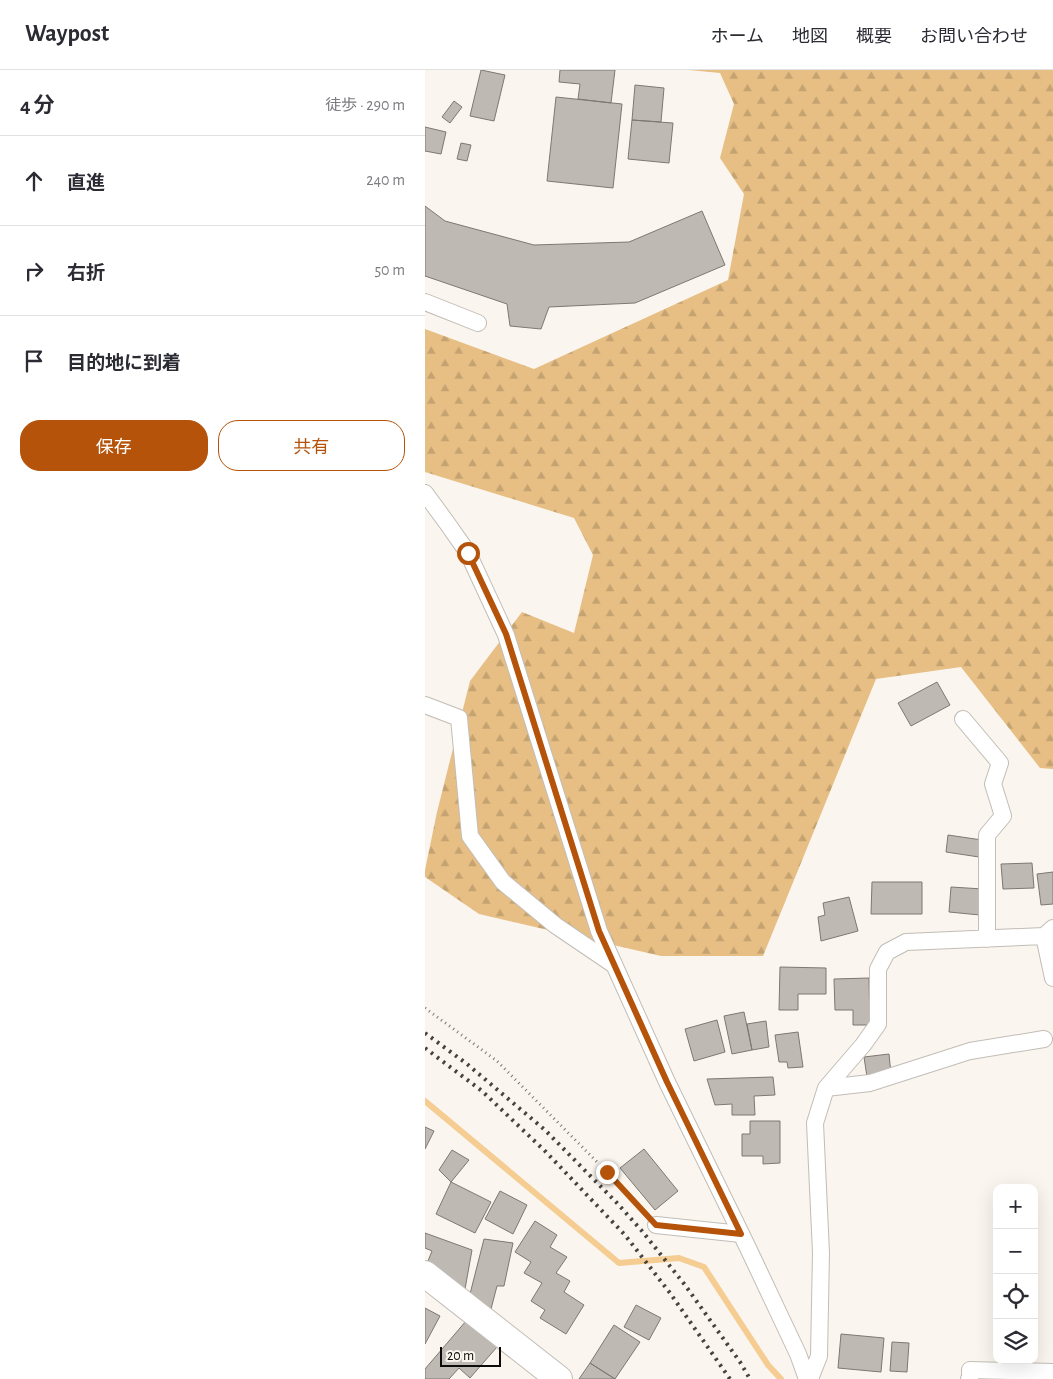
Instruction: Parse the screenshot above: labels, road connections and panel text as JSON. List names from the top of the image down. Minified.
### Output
{"scale_bar":"20 m","page":{"header":"Waypost","nav":["ホーム","地図","概要","お問い合わせ"],"heading":["4 分","徒歩 · 290 m"],"list":[["直進","240 m"],["右折","50 m"],"目的地に到着"],"buttons":["保存","共有"],"map_buttons":["+","−"],"scale":"20 m"}}
